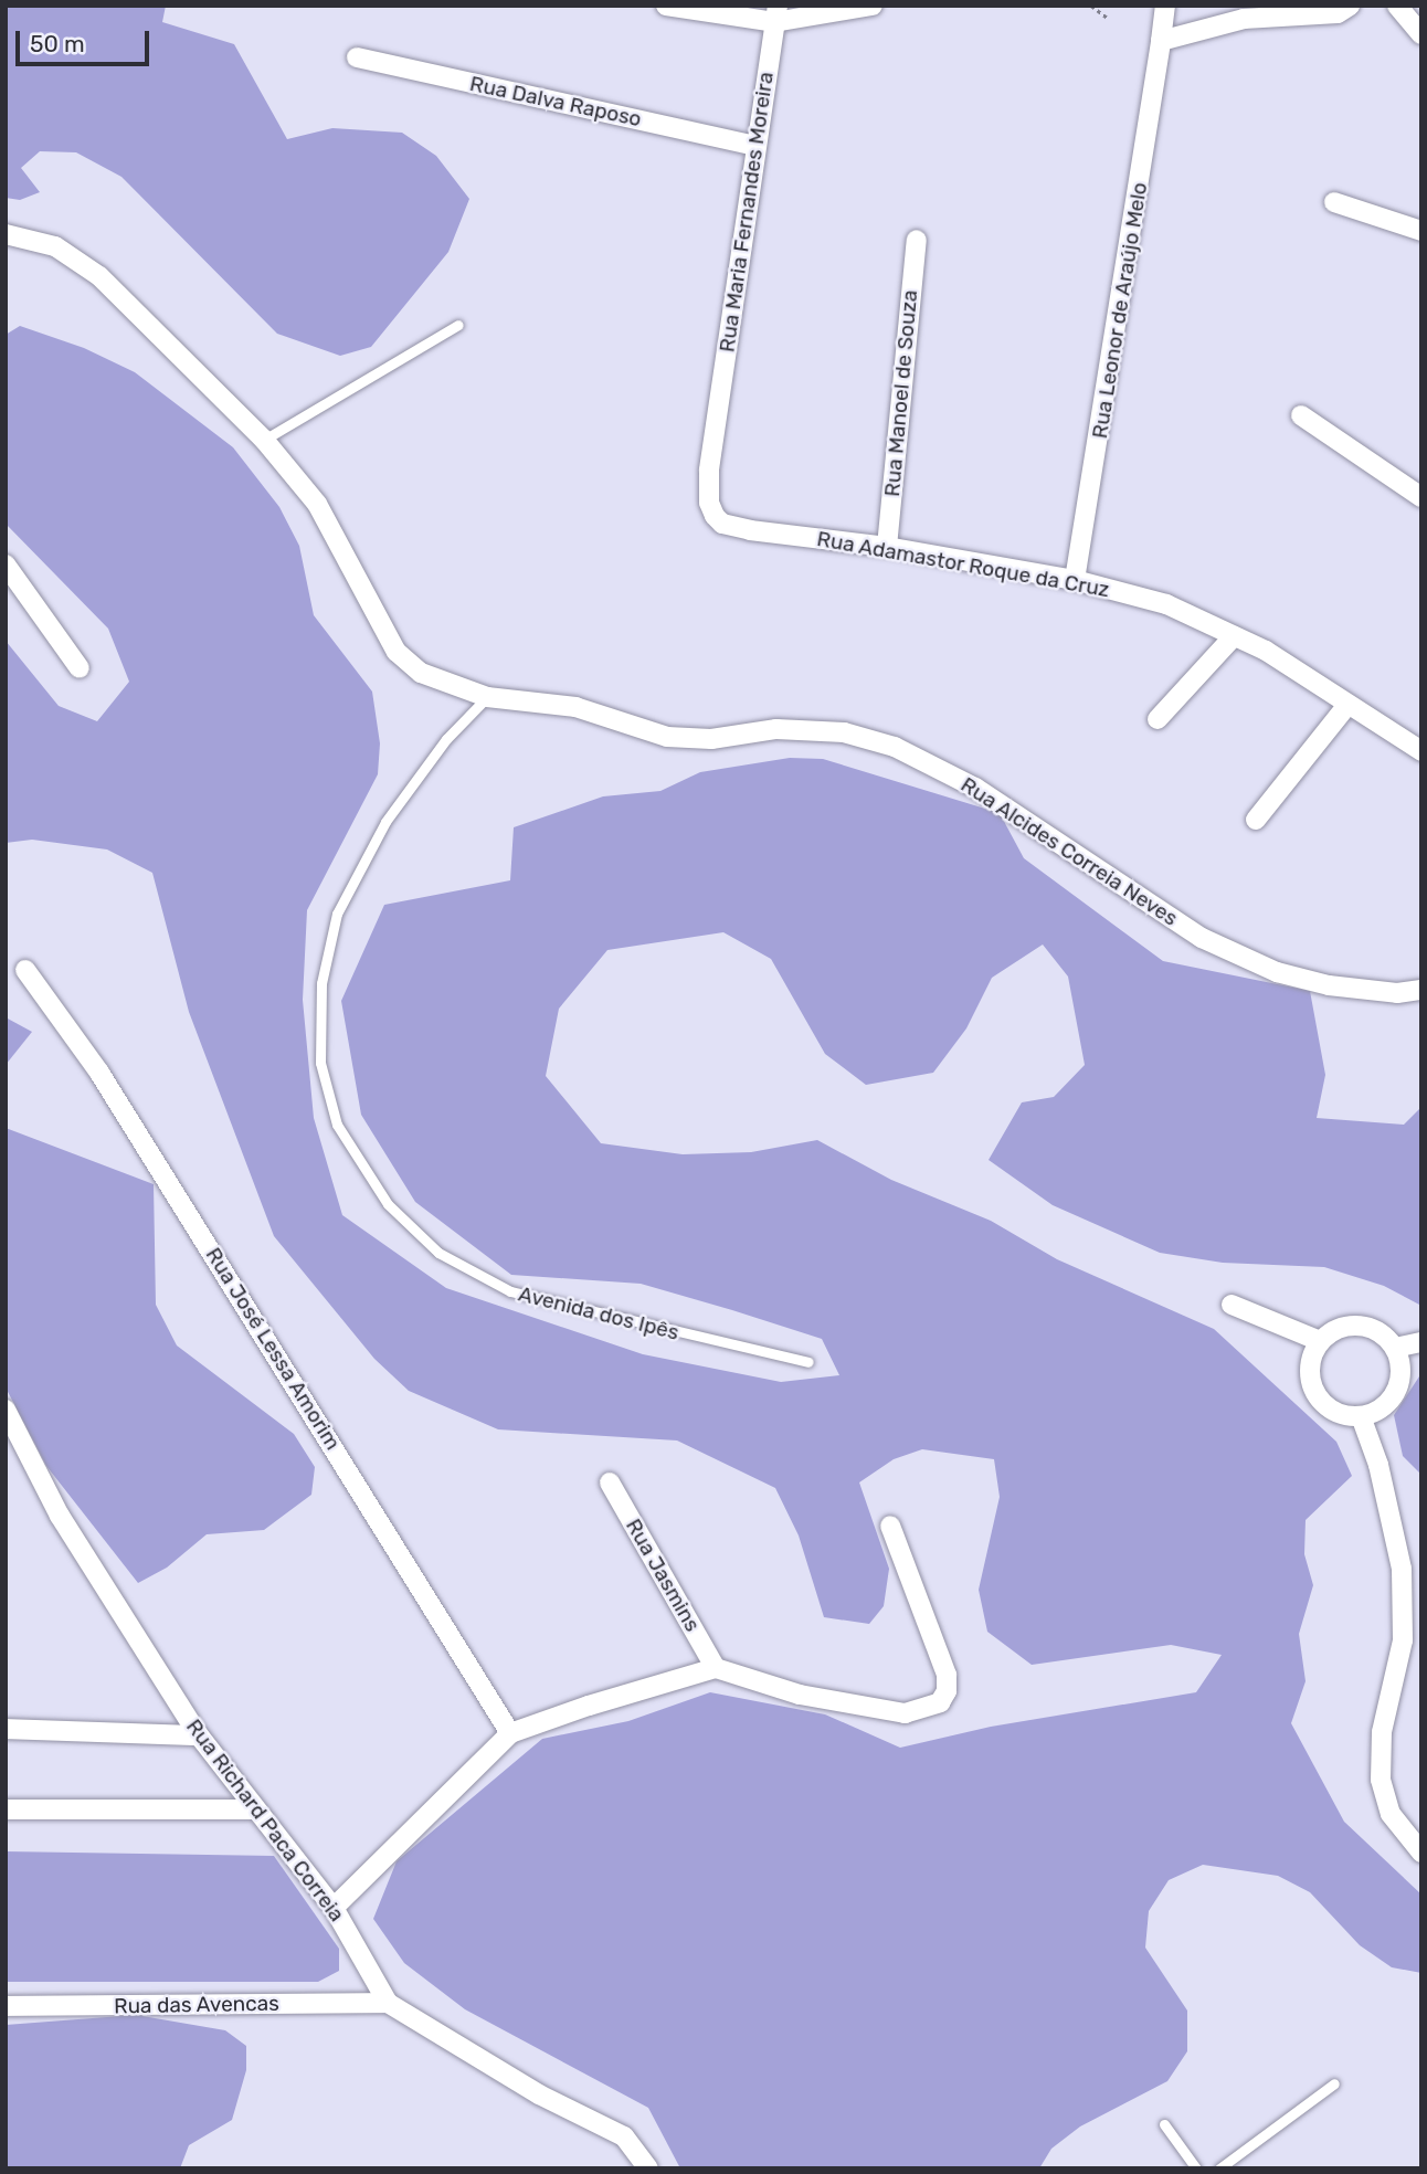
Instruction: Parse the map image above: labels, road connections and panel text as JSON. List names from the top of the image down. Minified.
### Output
{"streets":{"street":["Rua Dalva Raposo","Rua Maria Fernandes Moreira","Rua Leonor de Araújo Melo","Rua Manoel de Souza","Rua Adamastor Roque da Cruz","Rua Alcides Correia Neves","Rua José Lessa Amorim","Rua Jasmins","Rua Richard Paca Correia","Rua das Avencas"],"lane":["Avenida dos Ipês"]},"crossings":[["Rua Dalva Raposo","Rua Maria Fernandes Moreira"],["Rua Maria Fernandes Moreira","Rua Adamastor Roque da Cruz"],["Rua Leonor de Araújo Melo","Rua Adamastor Roque da Cruz"],["Rua Manoel de Souza","Rua Adamastor Roque da Cruz"],["Rua Alcides Correia Neves","Avenida dos Ipês"],["Rua Richard Paca Correia","Rua das Avencas"]],"scale_bar":"50 m"}
